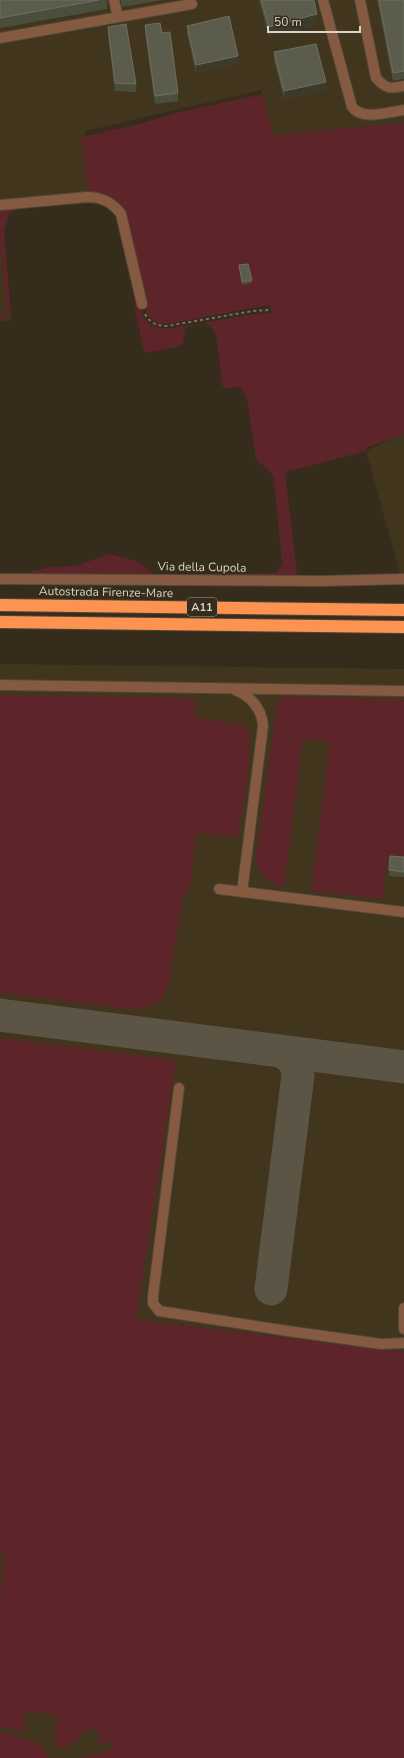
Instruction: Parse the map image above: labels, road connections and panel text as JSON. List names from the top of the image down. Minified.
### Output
{"streets":{"highway":["Autostrada Firenze-Mare","A11"],"street":["Via della Cupola"]},"scale_bar":"50 m"}
